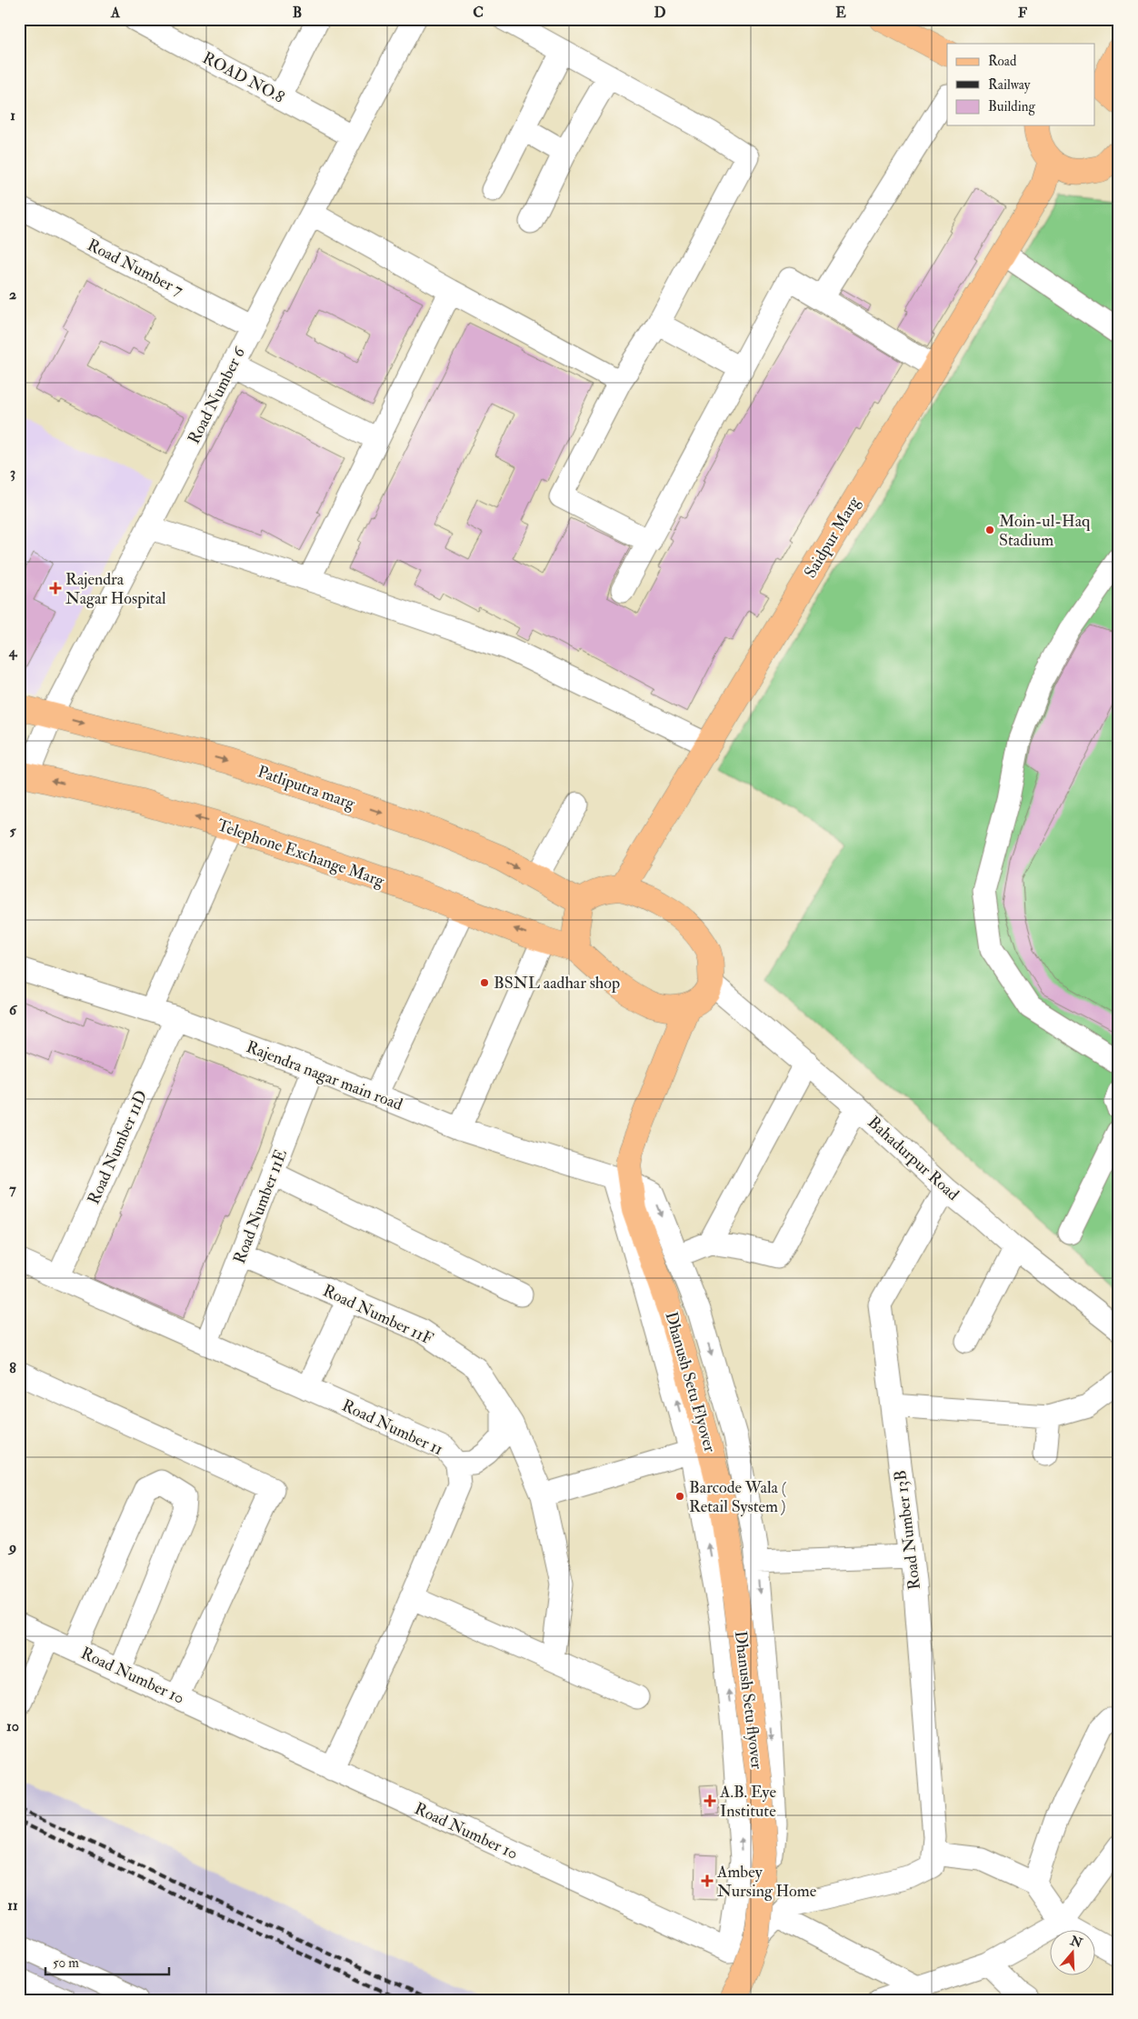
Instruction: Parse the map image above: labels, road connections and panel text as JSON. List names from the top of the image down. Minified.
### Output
{"streets":{"main road":["Saidpur Marg","Patliputra marg","Telephone Exchange Marg","Dhanush Setu Flyover","Dhanush Setu flyover"],"street":["ROAD NO.8","Road Number 7","Road Number 6","Rajendra nagar main road","Road Number 11D","Bahadurpur Road","Road Number 11E","Road Number 11F","Road Number 11","Road Number 13B","Road Number 10"]},"crossings":[["ROAD NO.8","Road Number 6"],["Road Number 7","Road Number 6"],["Road Number 6","Patliputra marg"],["Road Number 6","Telephone Exchange Marg"],["Saidpur Marg","Patliputra marg"],["Saidpur Marg","Telephone Exchange Marg"],["Saidpur Marg","Bahadurpur Road"],["Saidpur Marg","Dhanush Setu Flyover"],["Patliputra marg","Telephone Exchange Marg"],["Patliputra marg","Bahadurpur Road"],["Patliputra marg","Dhanush Setu Flyover"],["Telephone Exchange Marg","Bahadurpur Road"],["Telephone Exchange Marg","Dhanush Setu Flyover"],["Rajendra nagar main road","Road Number 11D"],["Rajendra nagar main road","Road Number 11E"],["Rajendra nagar main road","Dhanush Setu Flyover"],["Rajendra nagar main road","Road Number 13B"],["Road Number 11D","Road Number 11"],["Bahadurpur Road","Dhanush Setu Flyover"],["Bahadurpur Road","Road Number 13B"],["Road Number 11E","Road Number 11F"],["Road Number 11E","Road Number 11"],["Dhanush Setu Flyover","Dhanush Setu flyover"],["Road Number 11","Road Number 10"]],"one_way":["Patliputra marg","Telephone Exchange Marg"],"places":{"other":["Moin-ul-Haq Stadium","BSNL aadhar shop","Barcode Wala ( Retail System )"],"health":["Rajendra Nagar Hospital","A.B. Eye Institute","Ambey Nursing Home"]},"legend":["Road","Railway","Building"],"scale_bar":"50 m","north":"top","grid":{"columns":["A","B","C","D","E","F"],"rows":["1","2","3","4","5","6","7","8","9","10","11"]}}
